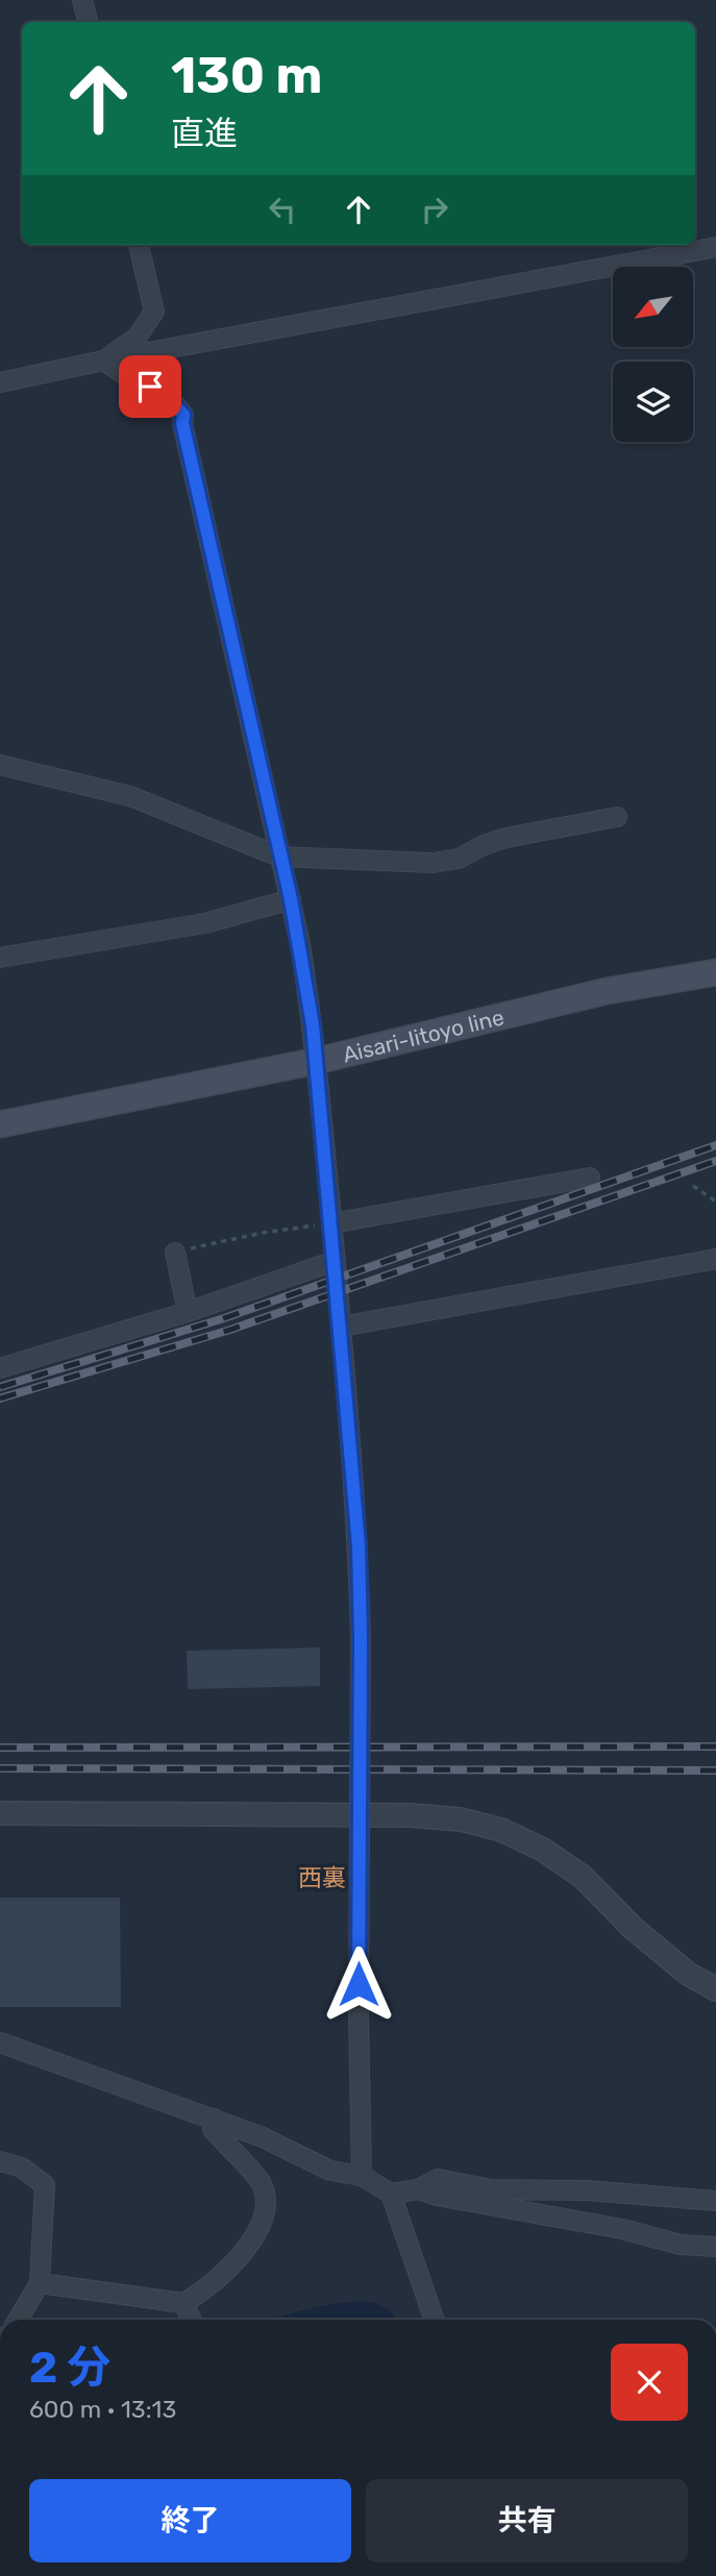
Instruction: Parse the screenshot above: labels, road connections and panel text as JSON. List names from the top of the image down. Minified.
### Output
{"streets":{"main road":["Aisari-Iitoyo line"]},"districts":["西裏"],"north":"bottom left","page":{"turn":["130 m","直進"],"heading":["2 分","600 m · 13:13"],"buttons":["終了","共有"]}}
